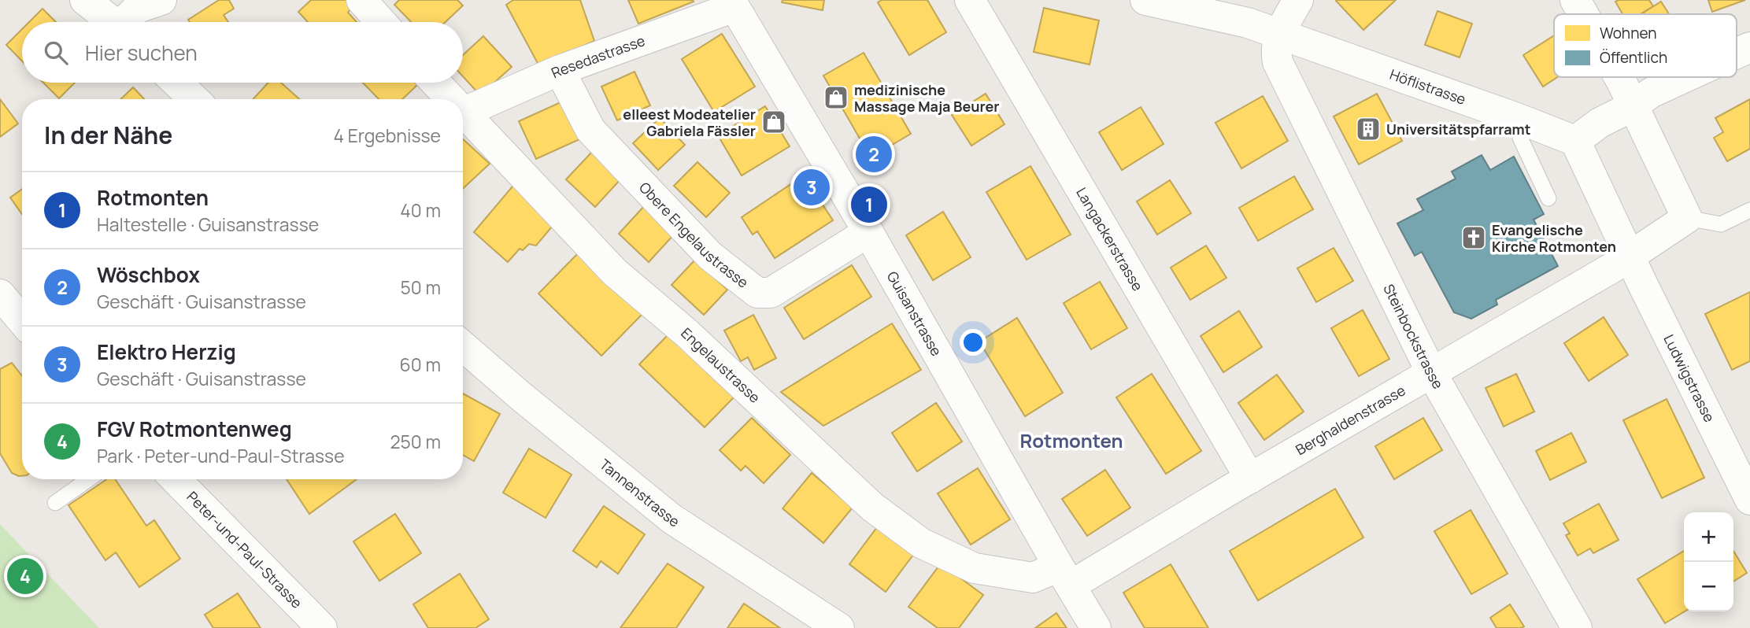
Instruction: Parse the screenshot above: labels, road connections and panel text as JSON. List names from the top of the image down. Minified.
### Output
{"streets":{"street":["Resedastrasse","Höflistrasse","Obere Engelaustrasse","Langackerstrasse","Guisanstrasse","Steinbockstrasse","Engelaustrasse","Ludwigstrasse","Berghaldenstrasse","Tannenstrasse","Peter-und-Paul-Strasse"]},"crossings":[["Resedastrasse","Obere Engelaustrasse"],["Resedastrasse","Guisanstrasse"],["Resedastrasse","Engelaustrasse"],["Höflistrasse","Steinbockstrasse"],["Höflistrasse","Ludwigstrasse"],["Obere Engelaustrasse","Guisanstrasse"],["Langackerstrasse","Berghaldenstrasse"],["Guisanstrasse","Engelaustrasse"],["Guisanstrasse","Berghaldenstrasse"],["Steinbockstrasse","Berghaldenstrasse"],["Engelaustrasse","Berghaldenstrasse"],["Ludwigstrasse","Berghaldenstrasse"]],"districts":["Rotmonten"],"places":{"shop":["medizinische Massage Maja Beurer","elleest Modeatelier Gabriela Fässler"],"building":["Universitätspfarramt"],"church":["Evangelische Kirche Rotmonten"]},"legend":["Wohnen","Öffentlich"],"page":{"search":"Hier suchen","heading":["In der Nähe","4 Ergebnisse"],"pins":["2","3","1","4"],"list":[{"mark":"1","name":"Rotmonten","note":"Haltestelle · Guisanstrasse","value":"40 m"},{"mark":"2","name":"Wöschbox","note":"Geschäft · Guisanstrasse","value":"50 m"},{"mark":"3","name":"Elektro Herzig","note":"Geschäft · Guisanstrasse","value":"60 m"},{"mark":"4","name":"FGV Rotmontenweg","note":"Park · Peter-und-Paul-Strasse","value":"250 m"}],"map_buttons":["+","−"]}}
